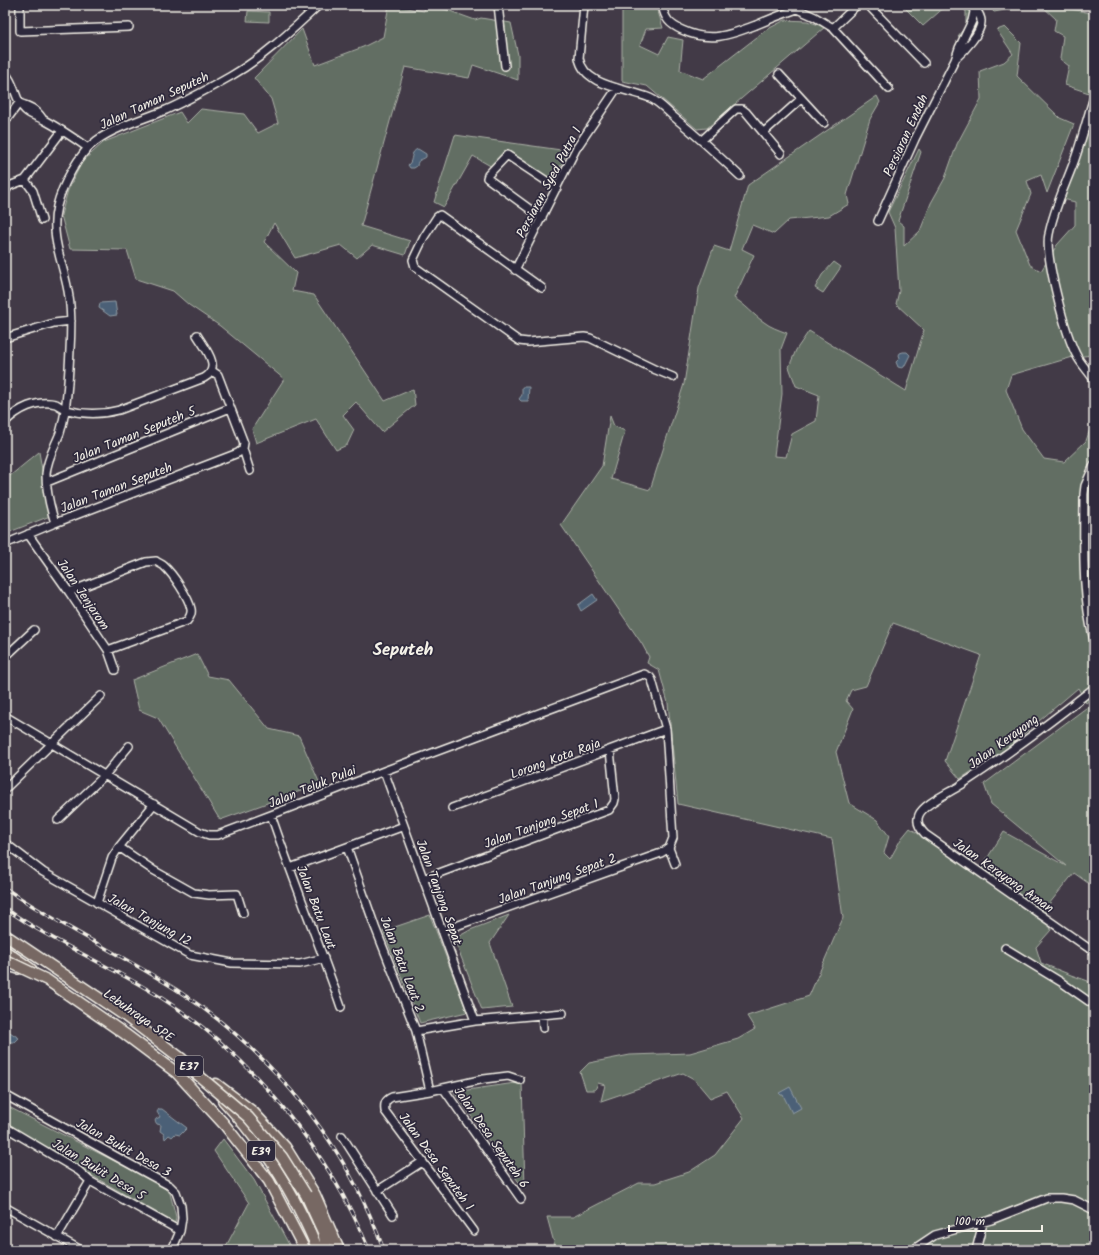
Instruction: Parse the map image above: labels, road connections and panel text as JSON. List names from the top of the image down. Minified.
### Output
{"streets":{"highway":["Lebuhraya SPE","E37","E39"],"street":["Jalan Taman Seputeh","Persiaran Endah","Persiaran Syed Putra 1","Jalan Taman Seputeh 5","Jalan Jenjarom","Jalan Kerayong","Lorong Kota Raja","Jalan Teluk Pulai","Jalan Tanjong Sepat 1","Jalan Kerayong Aman","Jalan Tanjung Sepat 2","Jalan Tanjong Sepat","Jalan Batu Laut","Jalan Tanjung 12","Jalan Batu Laut 2","Jalan Desa Seputeh 6","Jalan Bukit Desa 3","Jalan Desa Seputeh 1","Jalan Bukit Desa 5"]},"crossings":[["Jalan Taman Seputeh","Jalan Taman Seputeh 5"],["Jalan Kerayong","Jalan Kerayong Aman"],["Lorong Kota Raja","Jalan Teluk Pulai"],["Lorong Kota Raja","Jalan Tanjong Sepat 1"],["Jalan Teluk Pulai","Jalan Tanjong Sepat"],["Jalan Teluk Pulai","Jalan Batu Laut"],["Jalan Tanjong Sepat 1","Jalan Tanjong Sepat"],["Jalan Tanjung Sepat 2","Jalan Tanjong Sepat"],["Jalan Batu Laut","Jalan Tanjung 12"],["Jalan Batu Laut 2","Jalan Desa Seputeh 1"],["Lebuhraya SPE","E37"],["Jalan Bukit Desa 3","Jalan Bukit Desa 5"]],"districts":["Seputeh"],"scale_bar":"100 m"}
